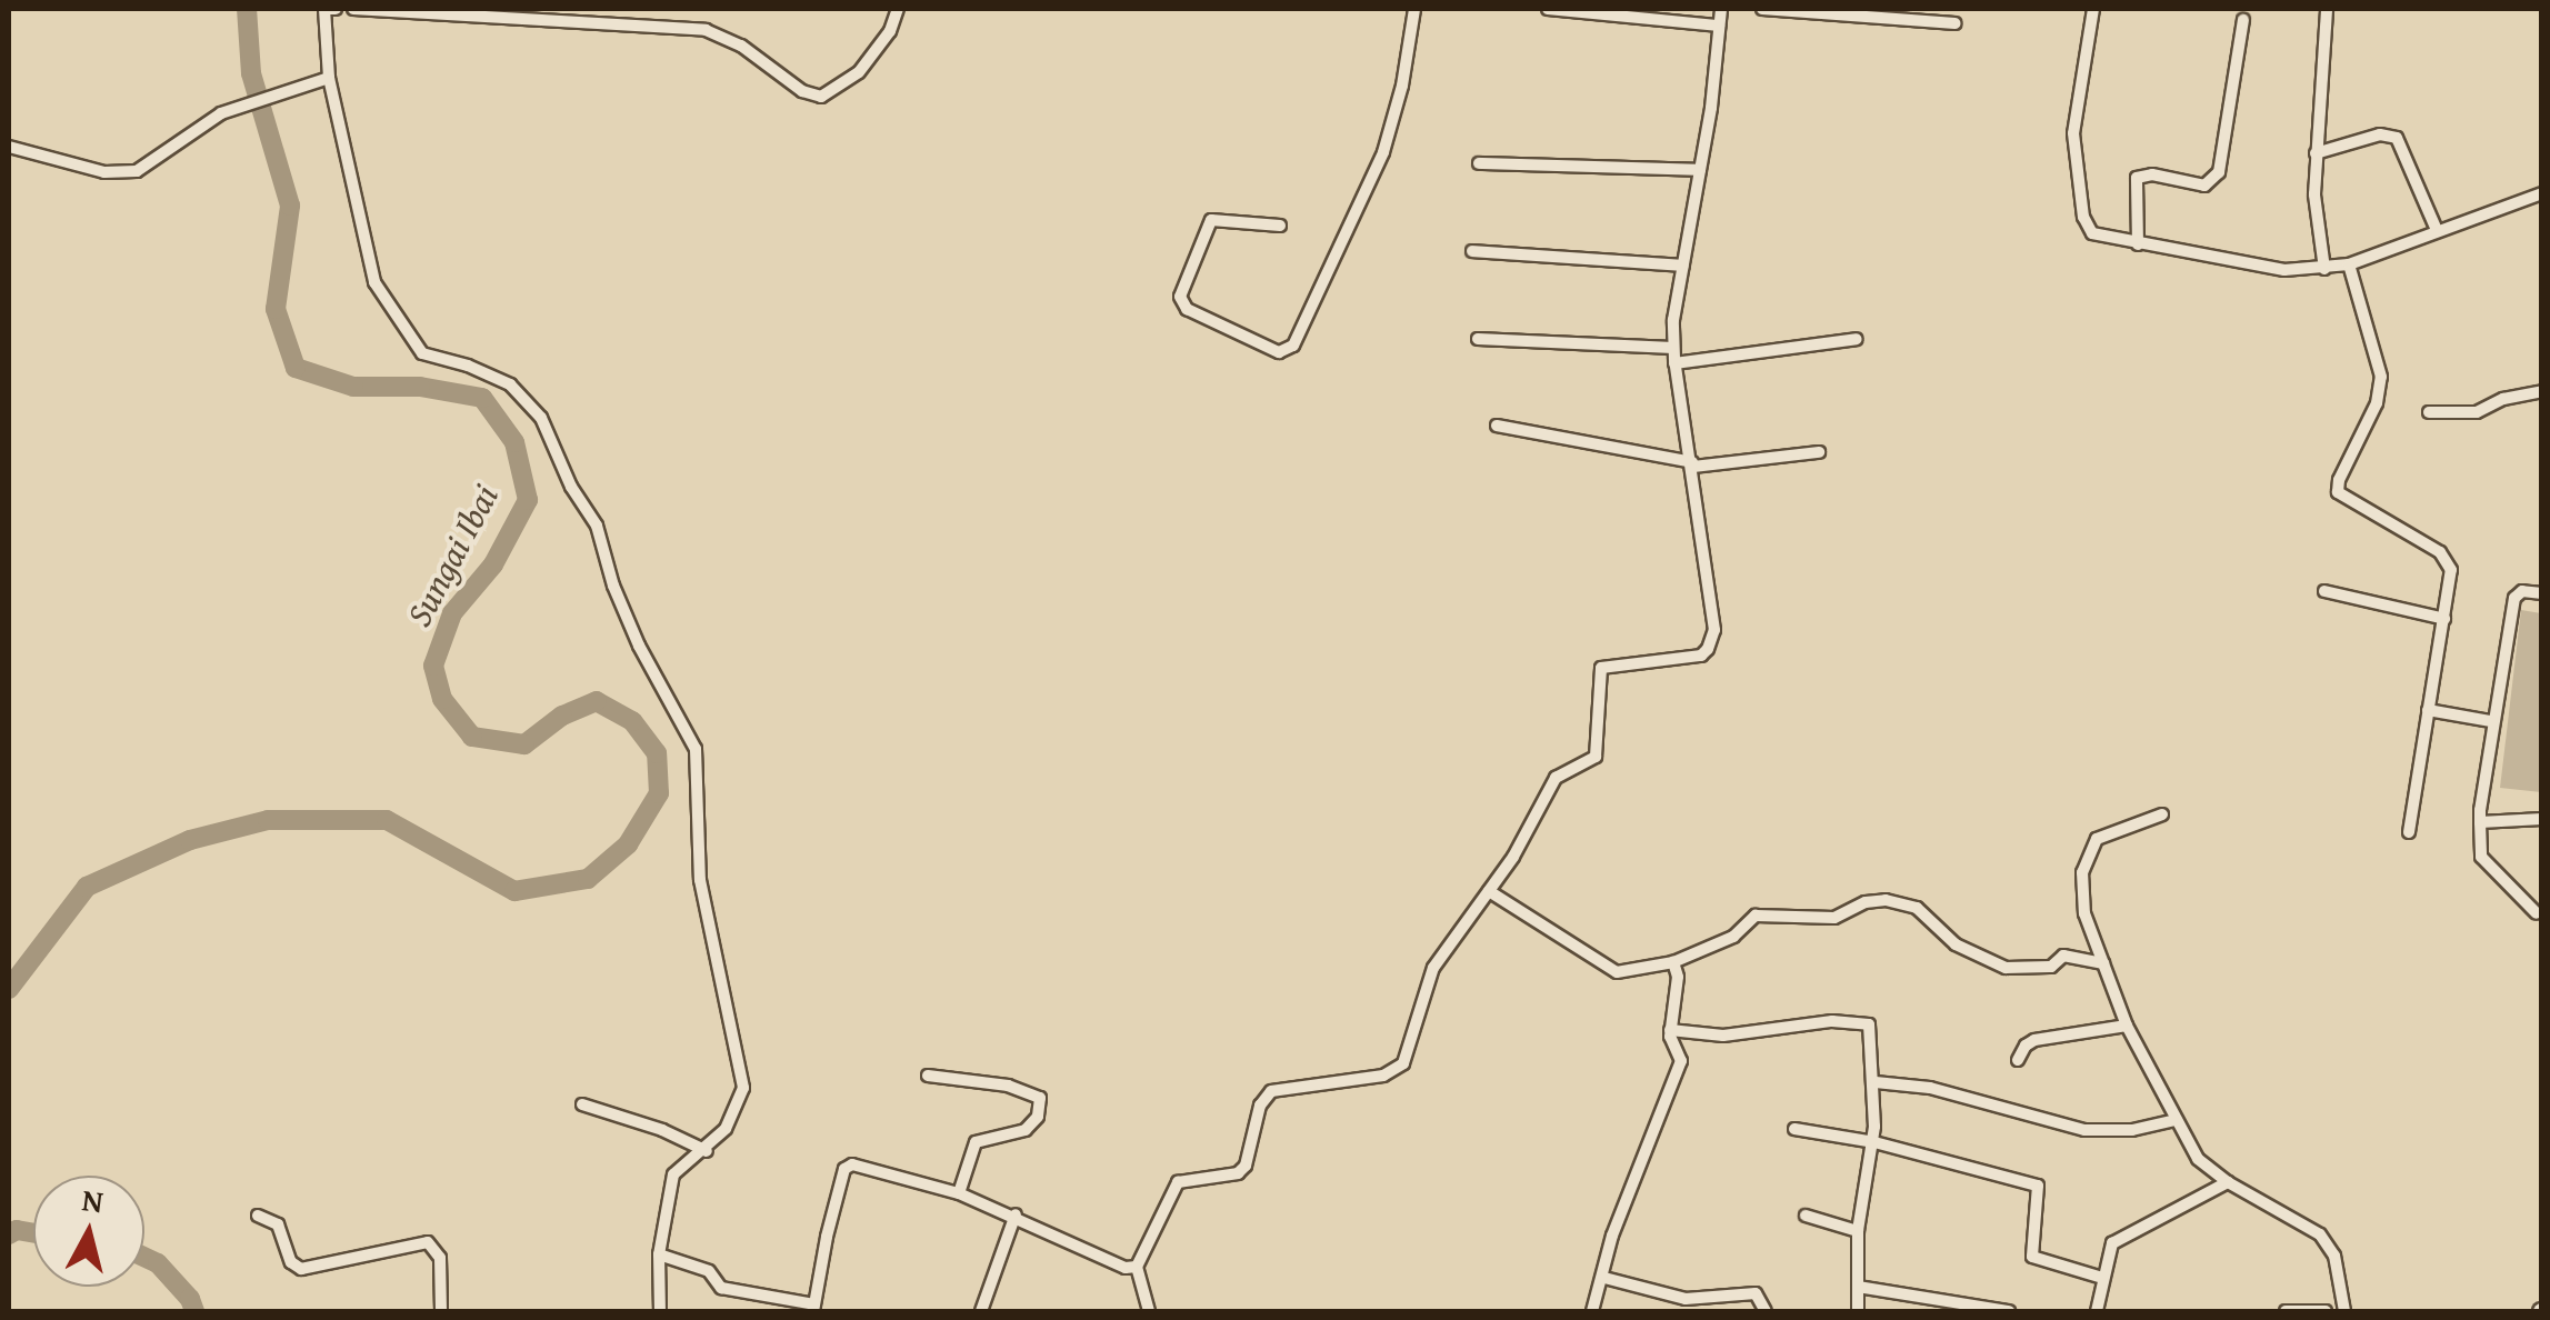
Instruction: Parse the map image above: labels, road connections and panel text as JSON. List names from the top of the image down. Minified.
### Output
{"water":["Sungai Ibai"],"north":"top"}
